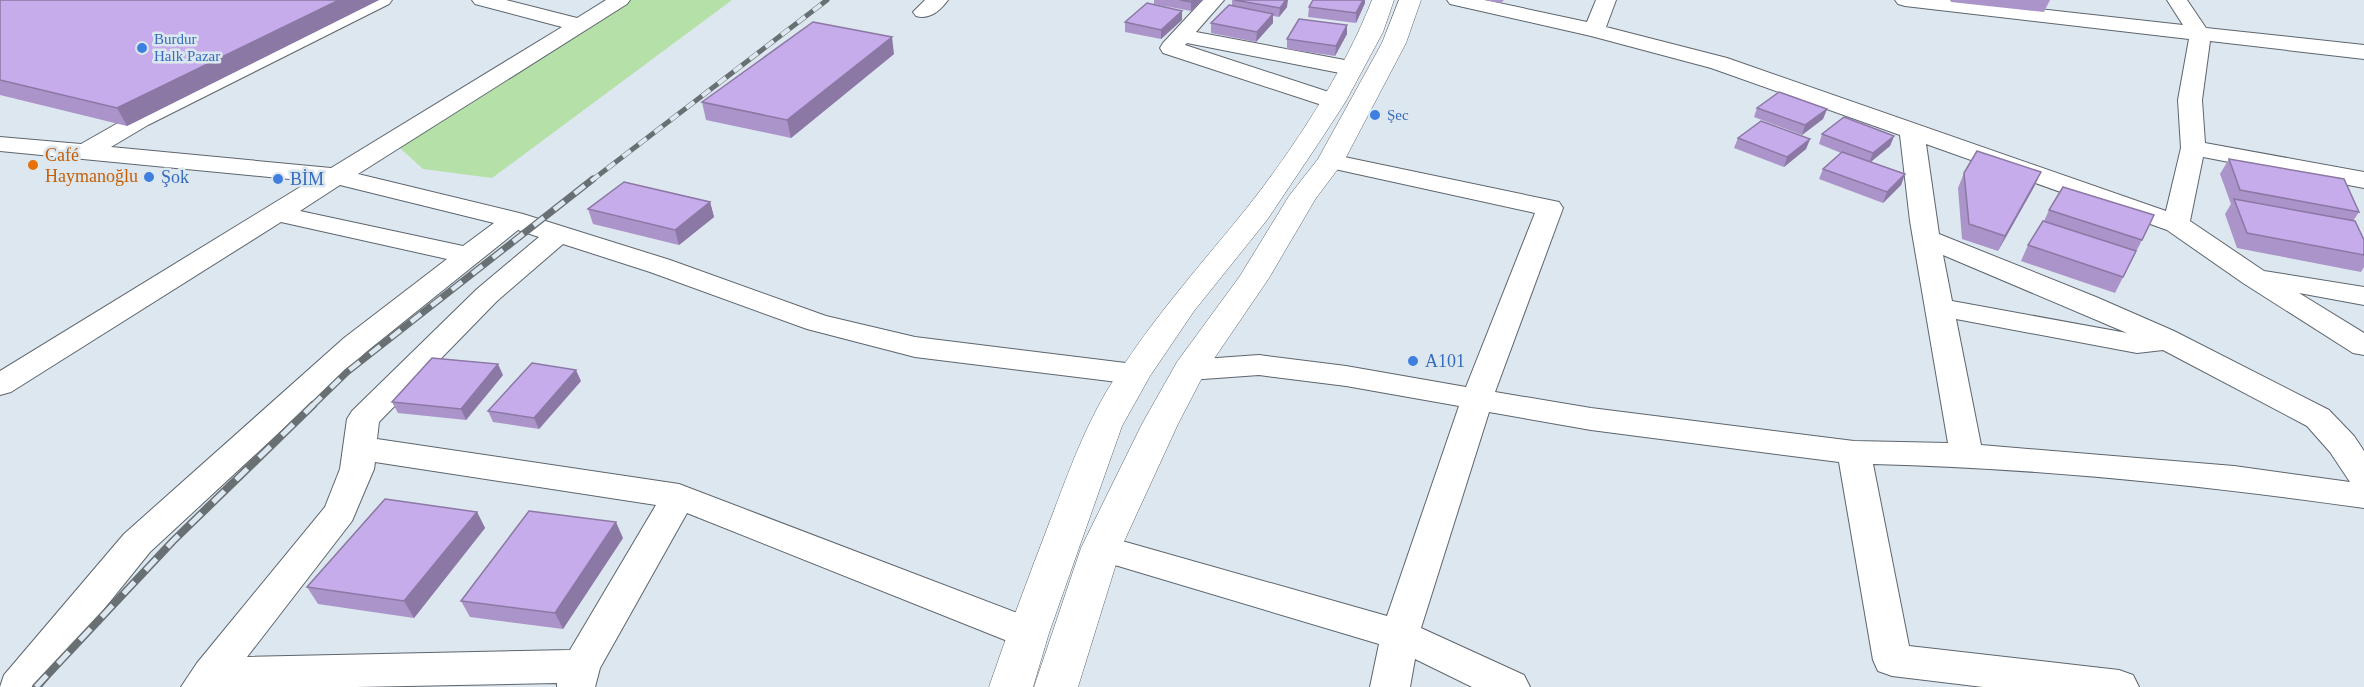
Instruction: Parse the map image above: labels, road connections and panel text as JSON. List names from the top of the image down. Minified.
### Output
{"places":["Burdur Halk Pazar","Şec","Café Haymanoğlu","Şok","BİM","A101"]}
